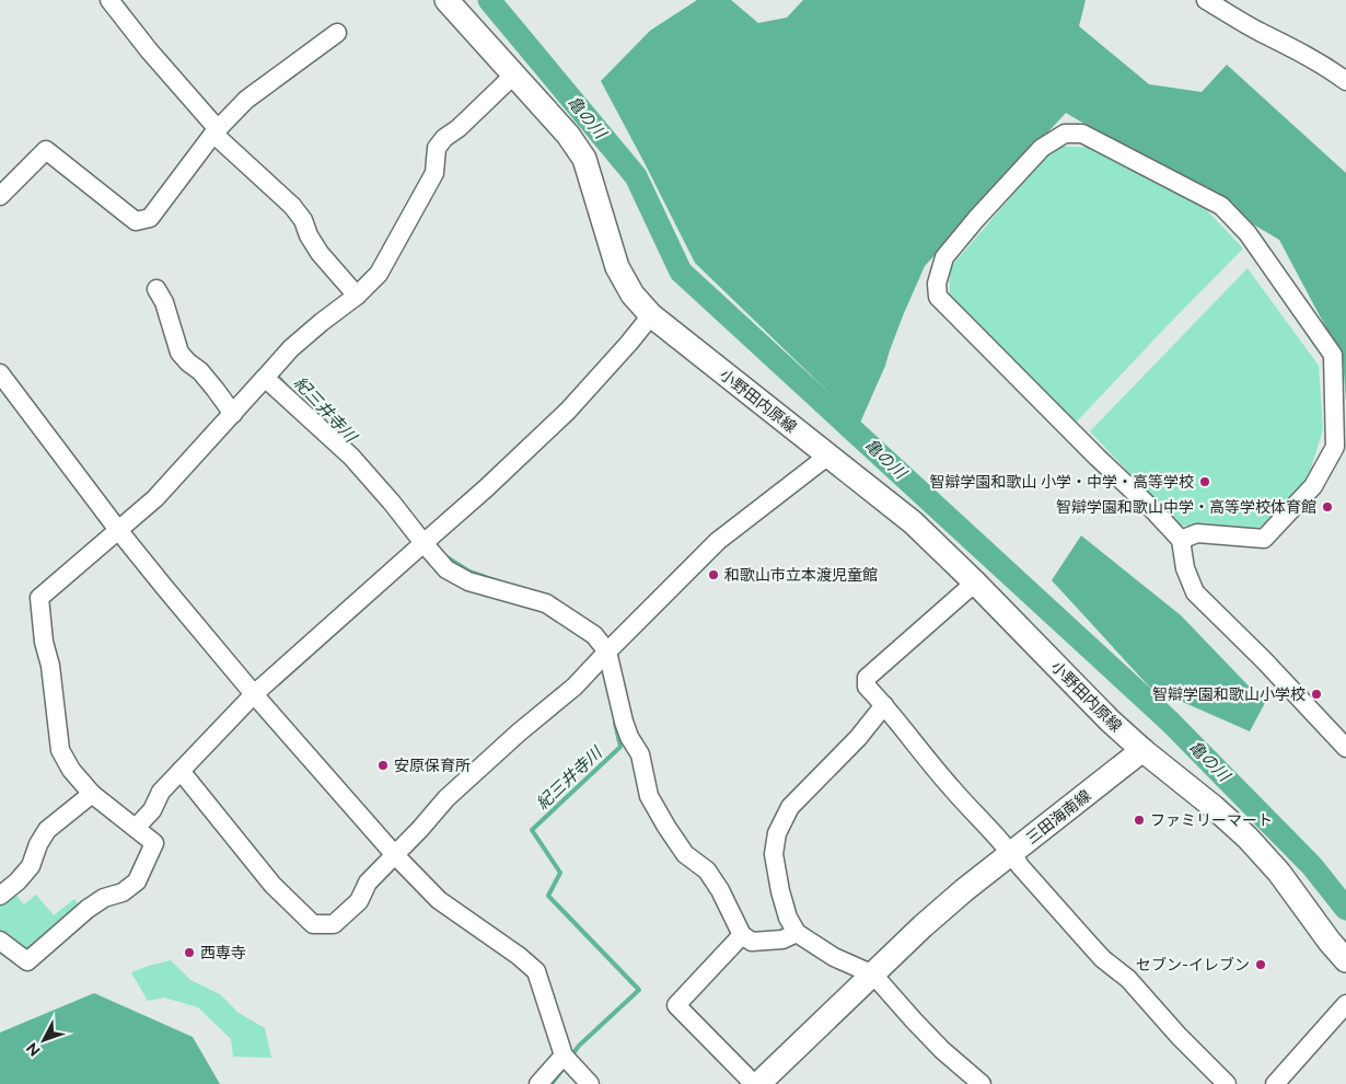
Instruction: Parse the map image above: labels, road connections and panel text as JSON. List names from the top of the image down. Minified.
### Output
{"streets":{"main road":["小野田内原線","三田海南線"]},"crossings":[["小野田内原線","三田海南線"]],"water":["亀の川","紀三井寺川"],"places":["智辯学園和歌山 小学・中学・高等学校","智辯学園和歌山中学・高等学校体育館","和歌山市立本渡児童館","智辯学園和歌山小学校","安原保育所","ファミリーマート","西専寺","セブン-イレブン"],"north":"bottom left"}
